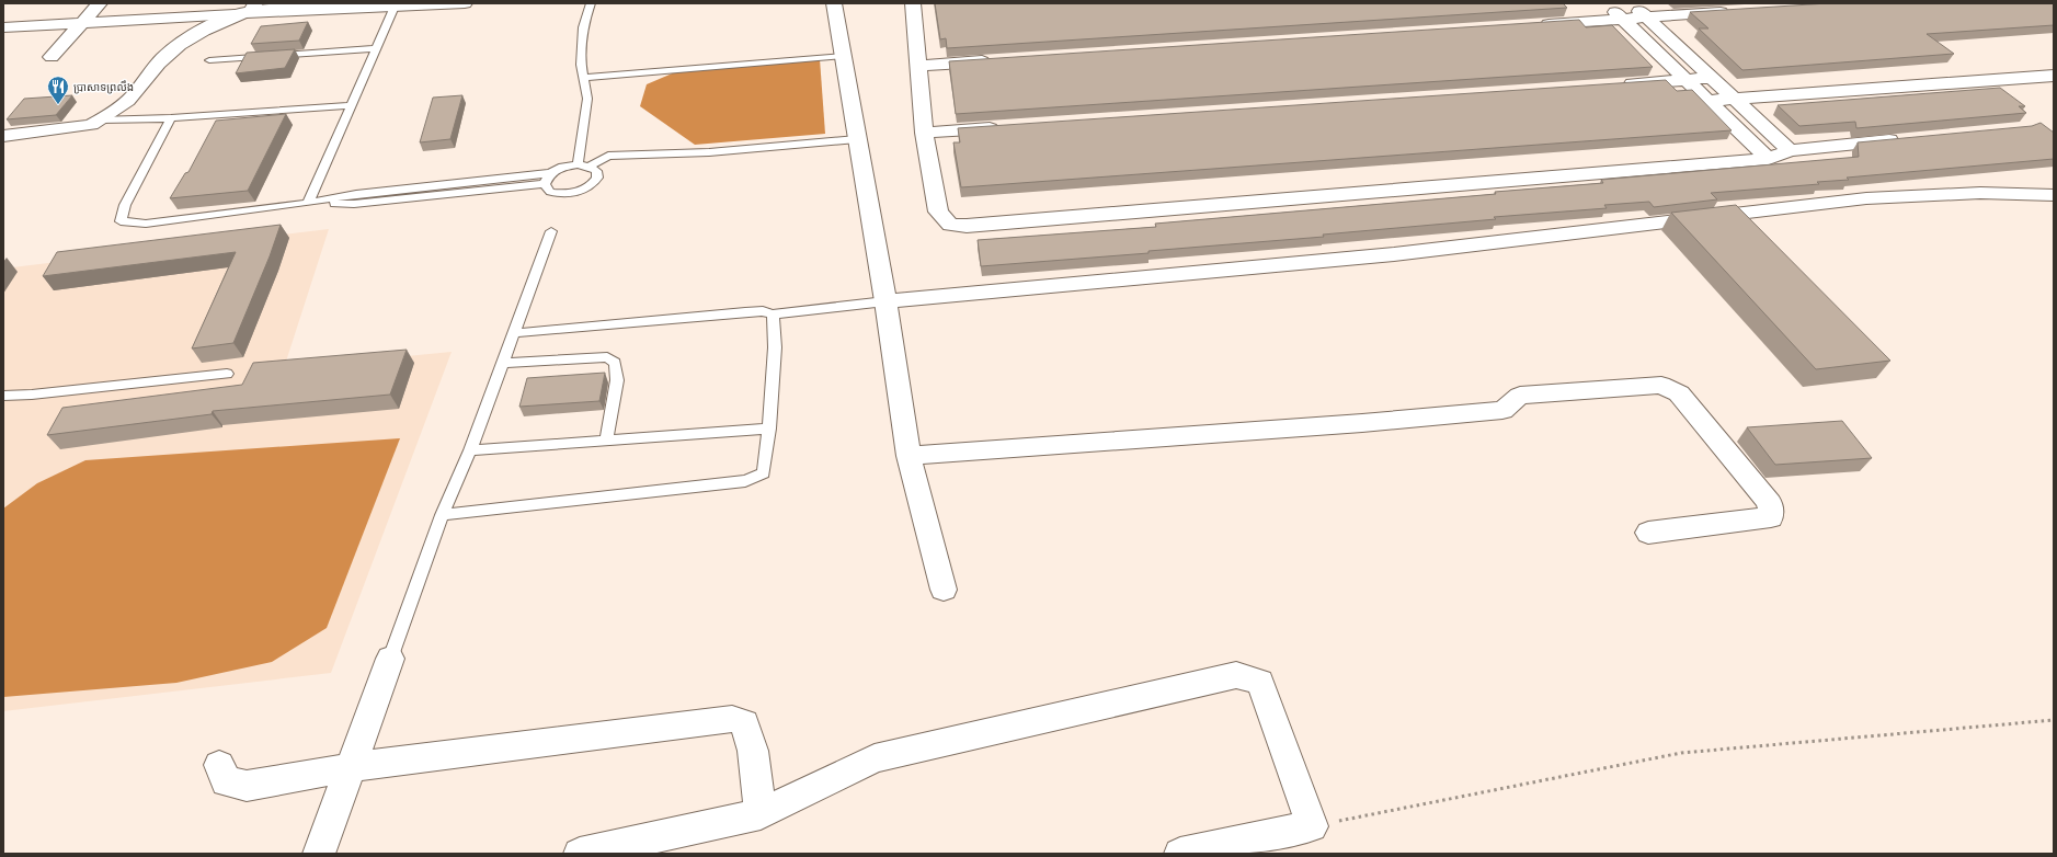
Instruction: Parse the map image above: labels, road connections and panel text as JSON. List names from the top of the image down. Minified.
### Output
{"places":{"restaurant":["ប្រាសាទព្រលឹង"]}}
